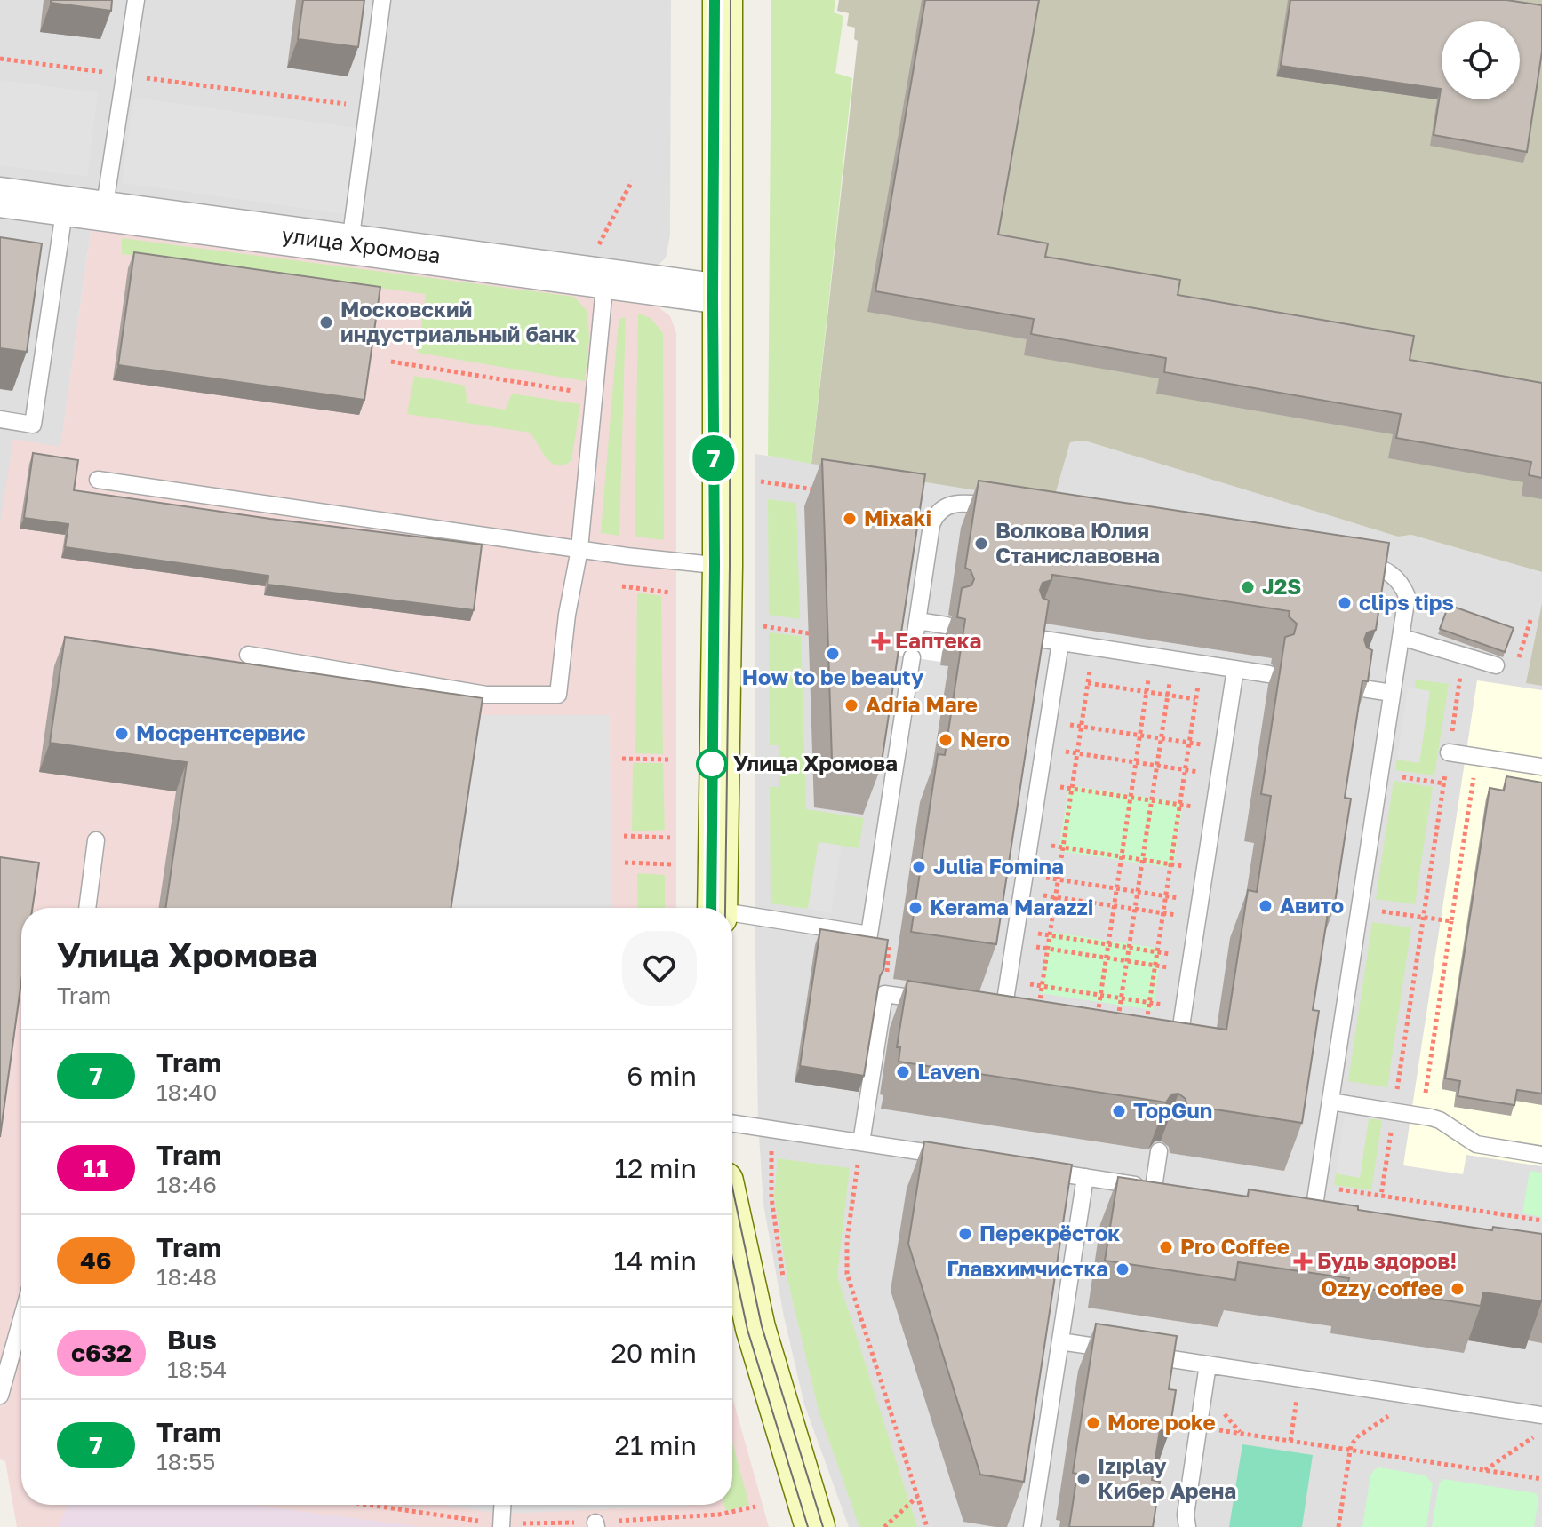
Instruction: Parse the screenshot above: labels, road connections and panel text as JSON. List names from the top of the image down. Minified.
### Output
{"streets":{"street":["улица Хромова"]},"places":{"other":["Московский индустриальный банк","Mixaki","Волкова Юлия Станиславовна","J2S","clips tips","How to be beauty","Adria Mare","Мосрентсервис","Nero","Улица Хромова","Julia Fomina","Авито","Kerama Marazzi","Laven","TopGun","Перекрёсток","Pro Coffee","Главхимчистка","Ozzy coffee","More poke","Izıplay Кибер Арена"],"health":["Еаптека","Будь здоров!"]},"lines":["tram line 7"],"page":{"on_map":"7","heading":["Улица Хромова","Tram"],"list":[{"mark":"7","name":"Tram","note":"18:40","value":"6 min"},{"mark":"11","name":"Tram","note":"18:46","value":"12 min"},{"mark":"46","name":"Tram","note":"18:48","value":"14 min"},{"mark":"с632","name":"Bus","note":"18:54","value":"20 min"},{"mark":"7","name":"Tram","note":"18:55","value":"21 min"}]}}
